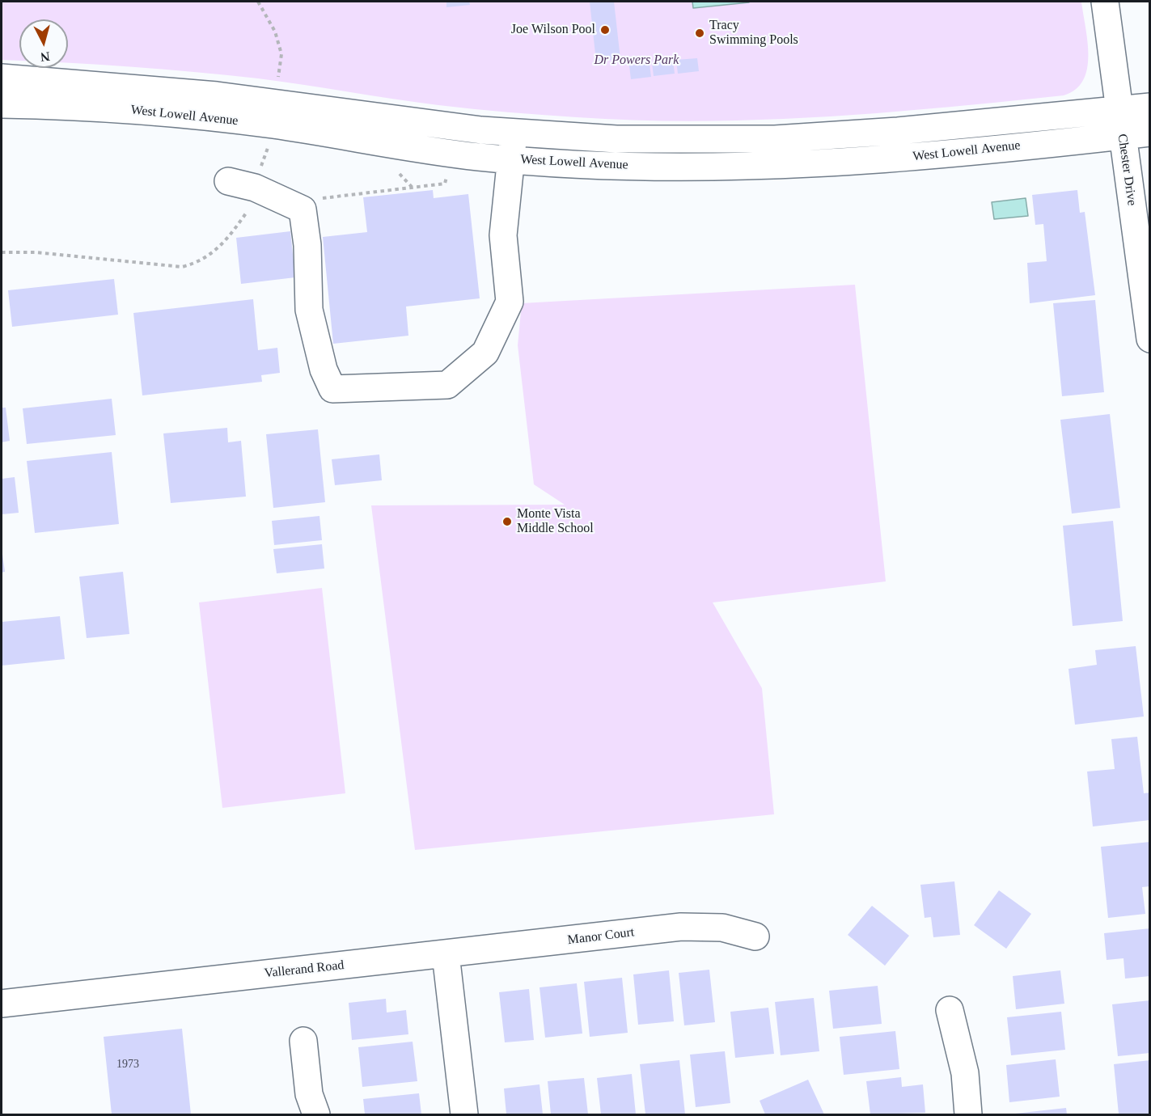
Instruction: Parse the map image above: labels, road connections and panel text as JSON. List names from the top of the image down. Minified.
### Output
{"streets":{"street":["West Lowell Avenue","Chester Drive","Manor Court","Vallerand Road"]},"crossings":[["West Lowell Avenue","Chester Drive"],["Manor Court","Vallerand Road"]],"parks":["Dr Powers Park"],"places":["Joe Wilson Pool","Tracy Swimming Pools","Monte Vista Middle School"],"house_numbers":["1973"],"north":"bottom"}
